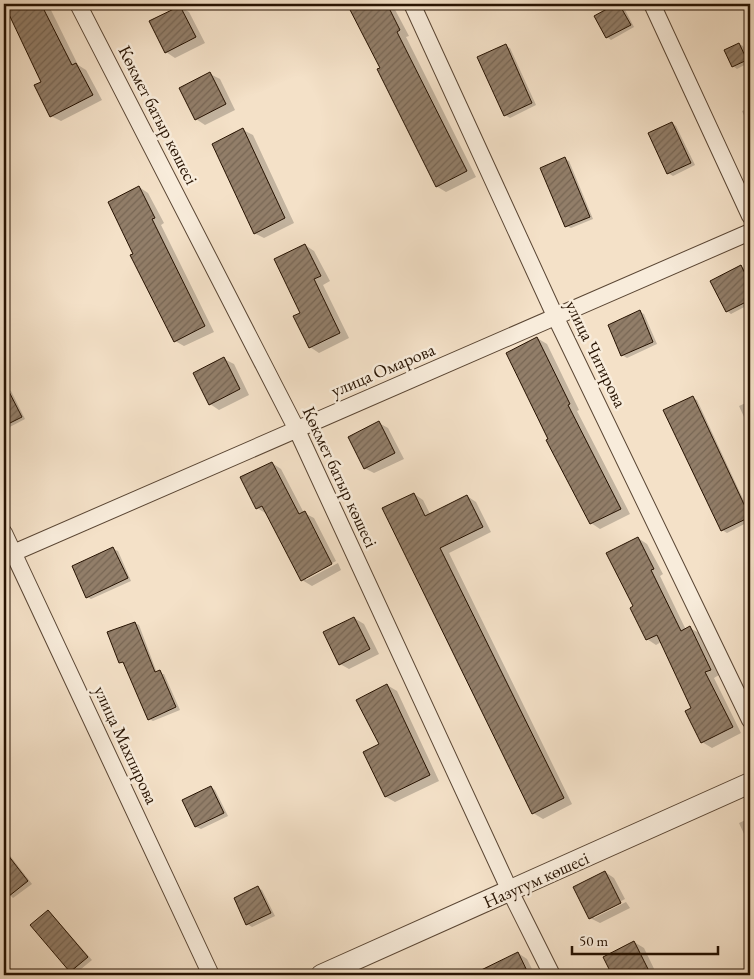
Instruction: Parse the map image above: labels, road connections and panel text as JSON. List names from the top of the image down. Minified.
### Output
{"streets":{"street":["Көкмет батыр көшесі","улица Чигирова","улица Омарова","улица Махпирова","Назугум көшесі"]},"crossings":[["Көкмет батыр көшесі","улица Омарова"],["Көкмет батыр көшесі","Назугум көшесі"],["улица Чигирова","улица Омарова"],["улица Омарова","улица Махпирова"]],"scale_bar":"50 m"}
